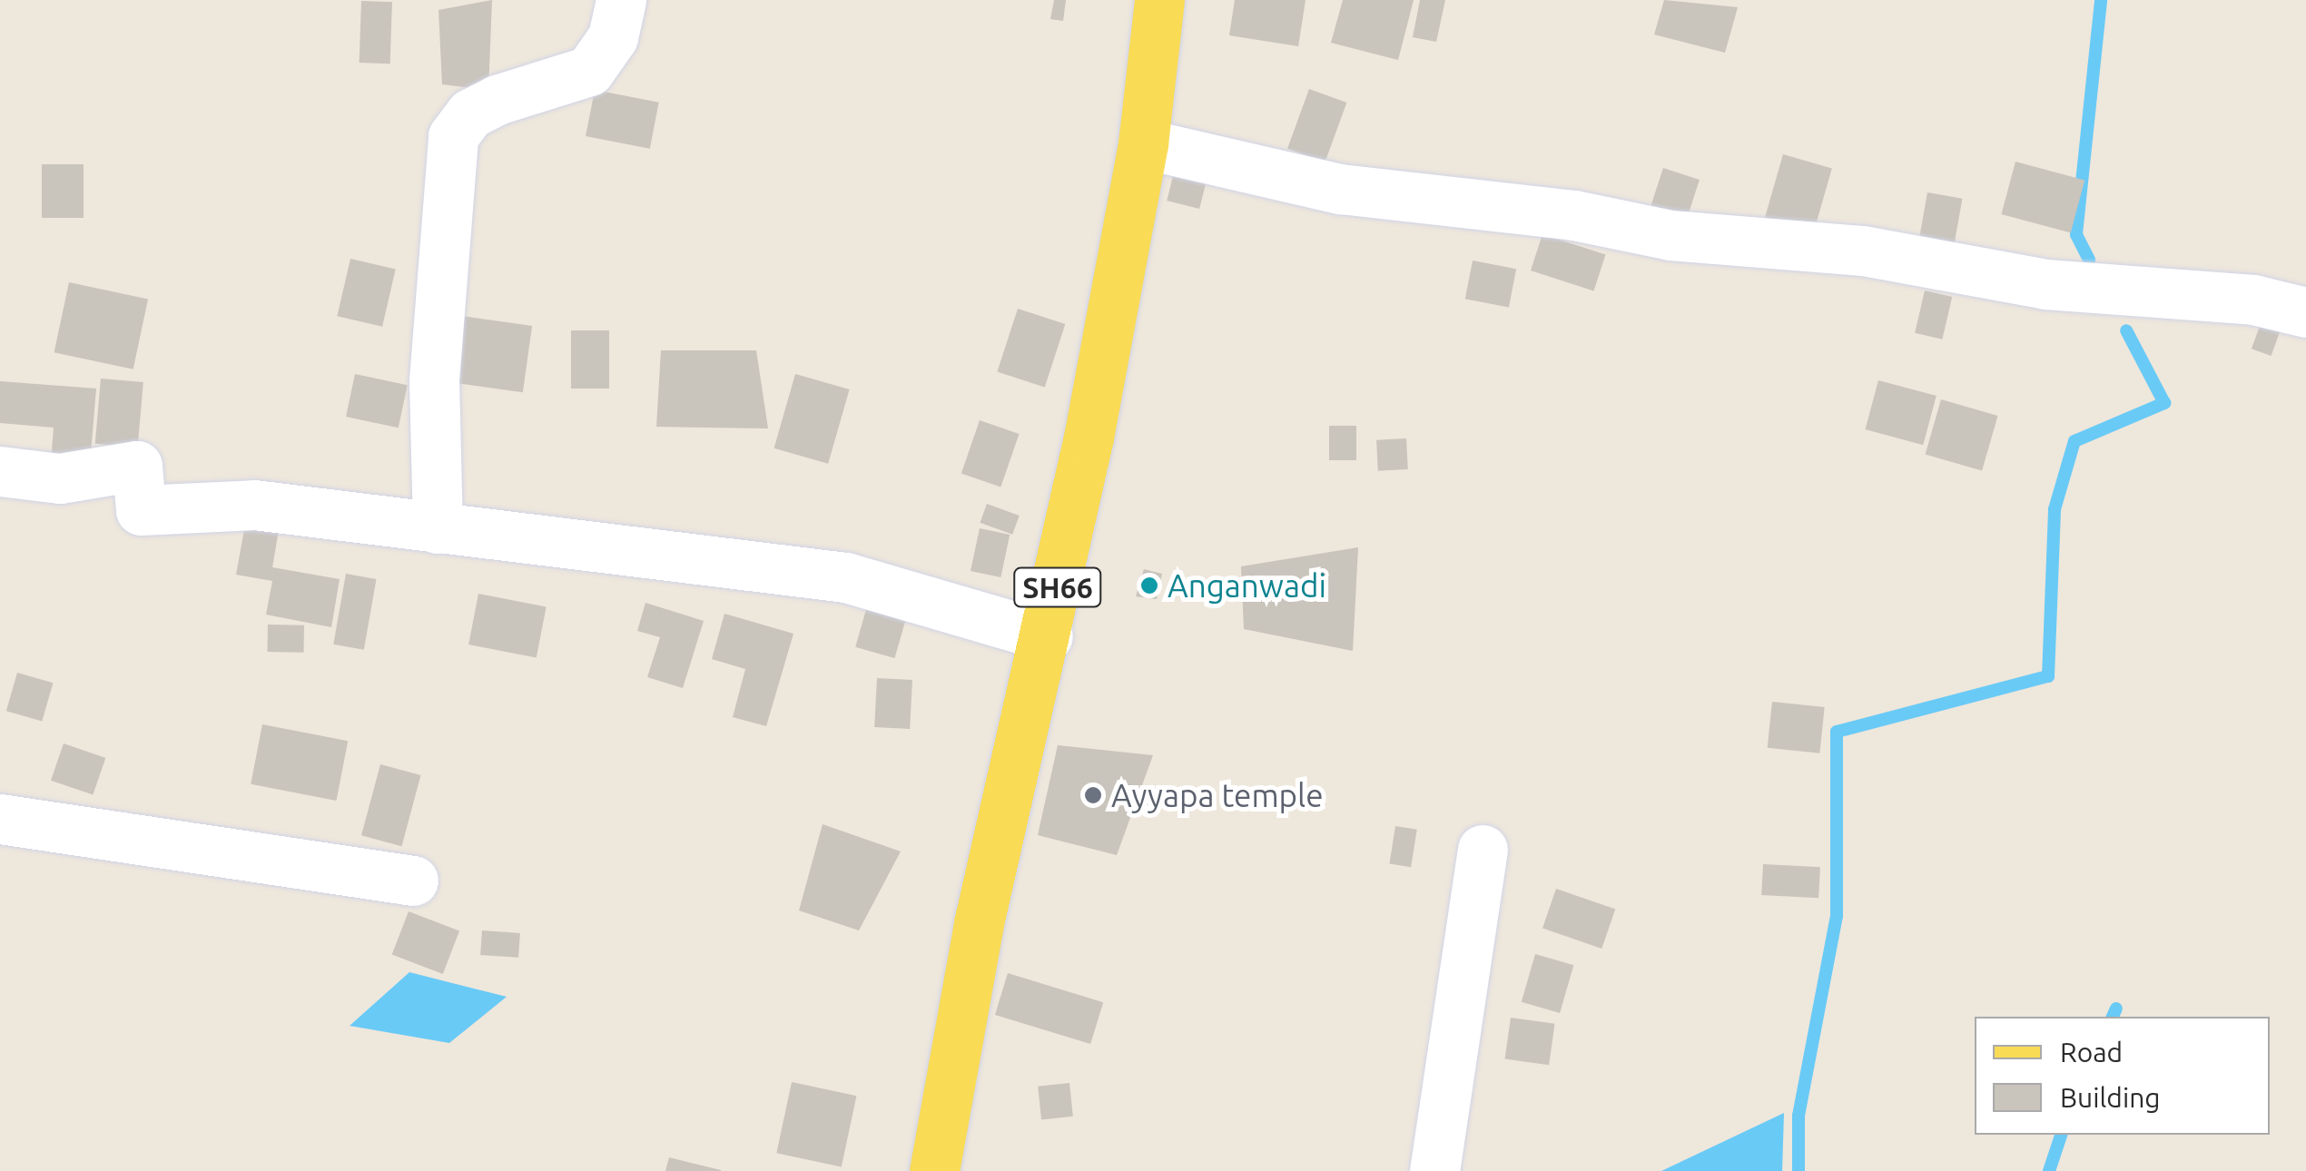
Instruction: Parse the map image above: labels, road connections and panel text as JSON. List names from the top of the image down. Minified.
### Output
{"streets":{"main road":["SH66"]},"places":["Anganwadi","Ayyapa temple"],"legend":["Road","Building"]}
